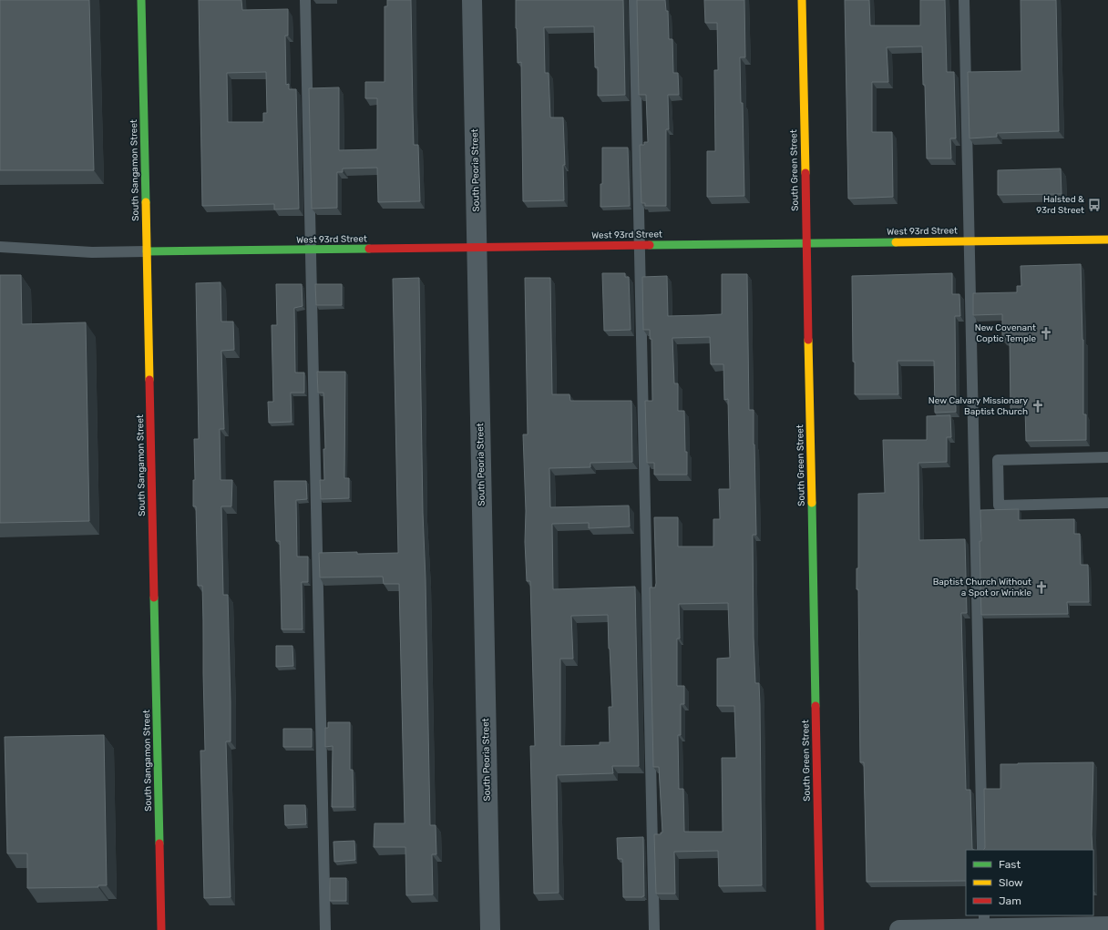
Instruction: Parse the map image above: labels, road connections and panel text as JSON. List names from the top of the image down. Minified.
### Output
{"streets":{"street":["South Sangamon Street","South Peoria Street","South Green Street","West 93rd Street"]},"crossings":[["South Sangamon Street","West 93rd Street"],["South Peoria Street","West 93rd Street"],["South Green Street","West 93rd Street"]],"places":{"bus stop":["Halsted & 93rd Street"],"church":["New Covenant Coptic Temple","New Calvary Missionary Baptist Church","Baptist Church Without a Spot or Wrinkle"]},"legend":["Fast","Slow","Jam"]}
